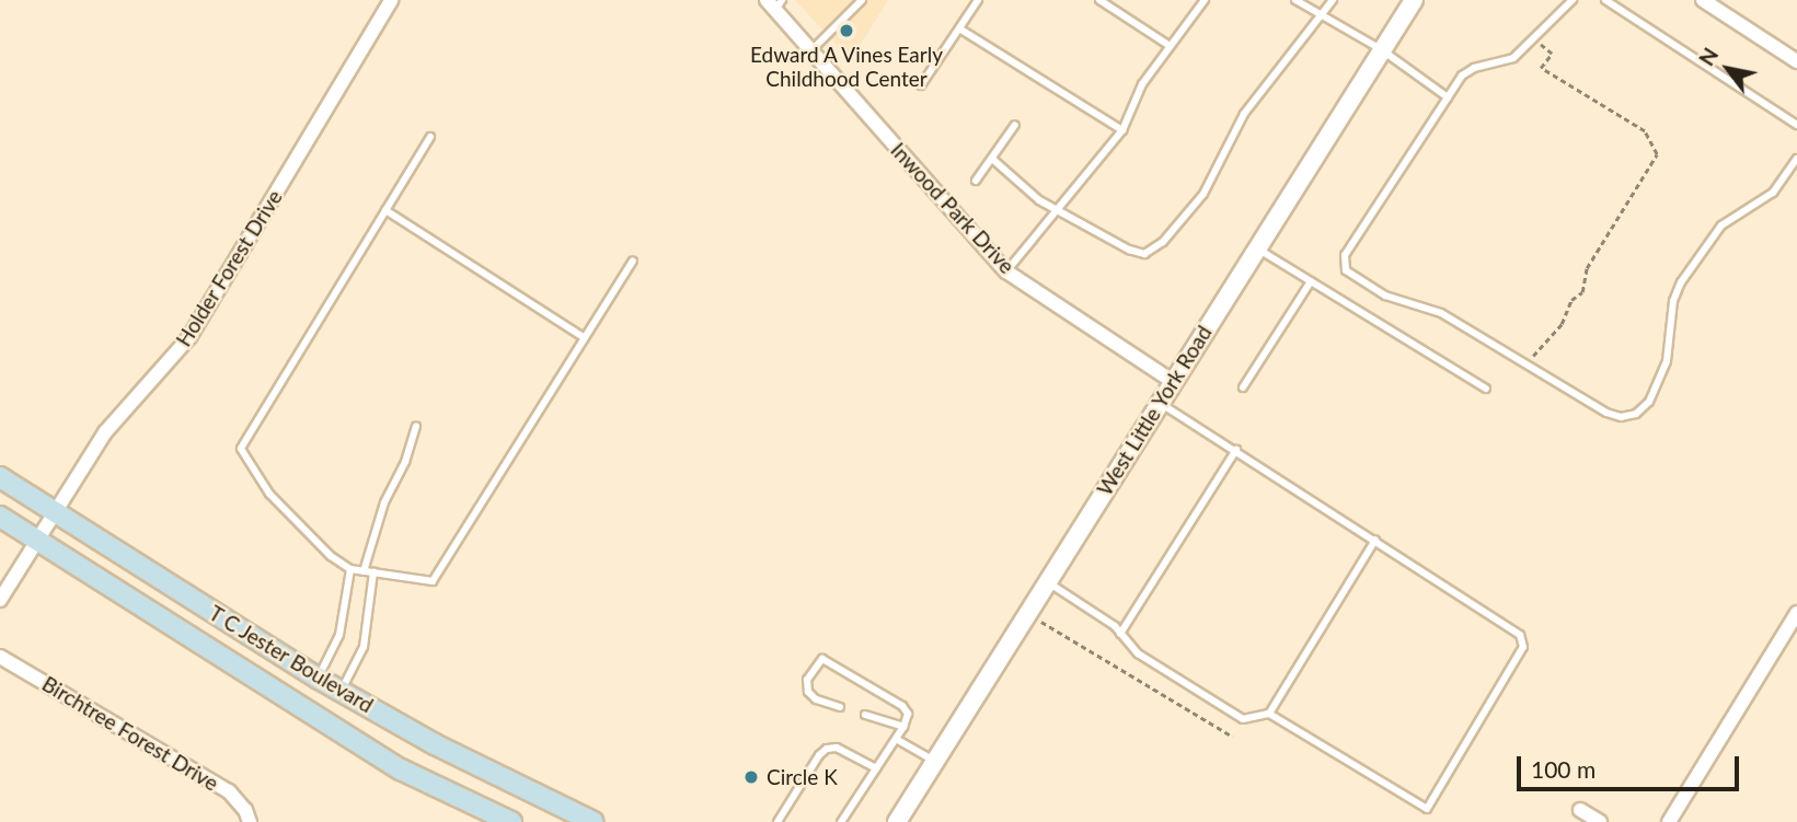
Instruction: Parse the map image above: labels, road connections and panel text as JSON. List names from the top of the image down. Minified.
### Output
{"streets":{"main road":["T C Jester Boulevard"],"street":["Inwood Park Drive","Holder Forest Drive","West Little York Road","Birchtree Forest Drive"]},"crossings":[["Inwood Park Drive","West Little York Road"],["Holder Forest Drive","T C Jester Boulevard"]],"places":["Edward A Vines Early Childhood Center","Circle K"],"scale_bar":"100 m","north":"top left"}
